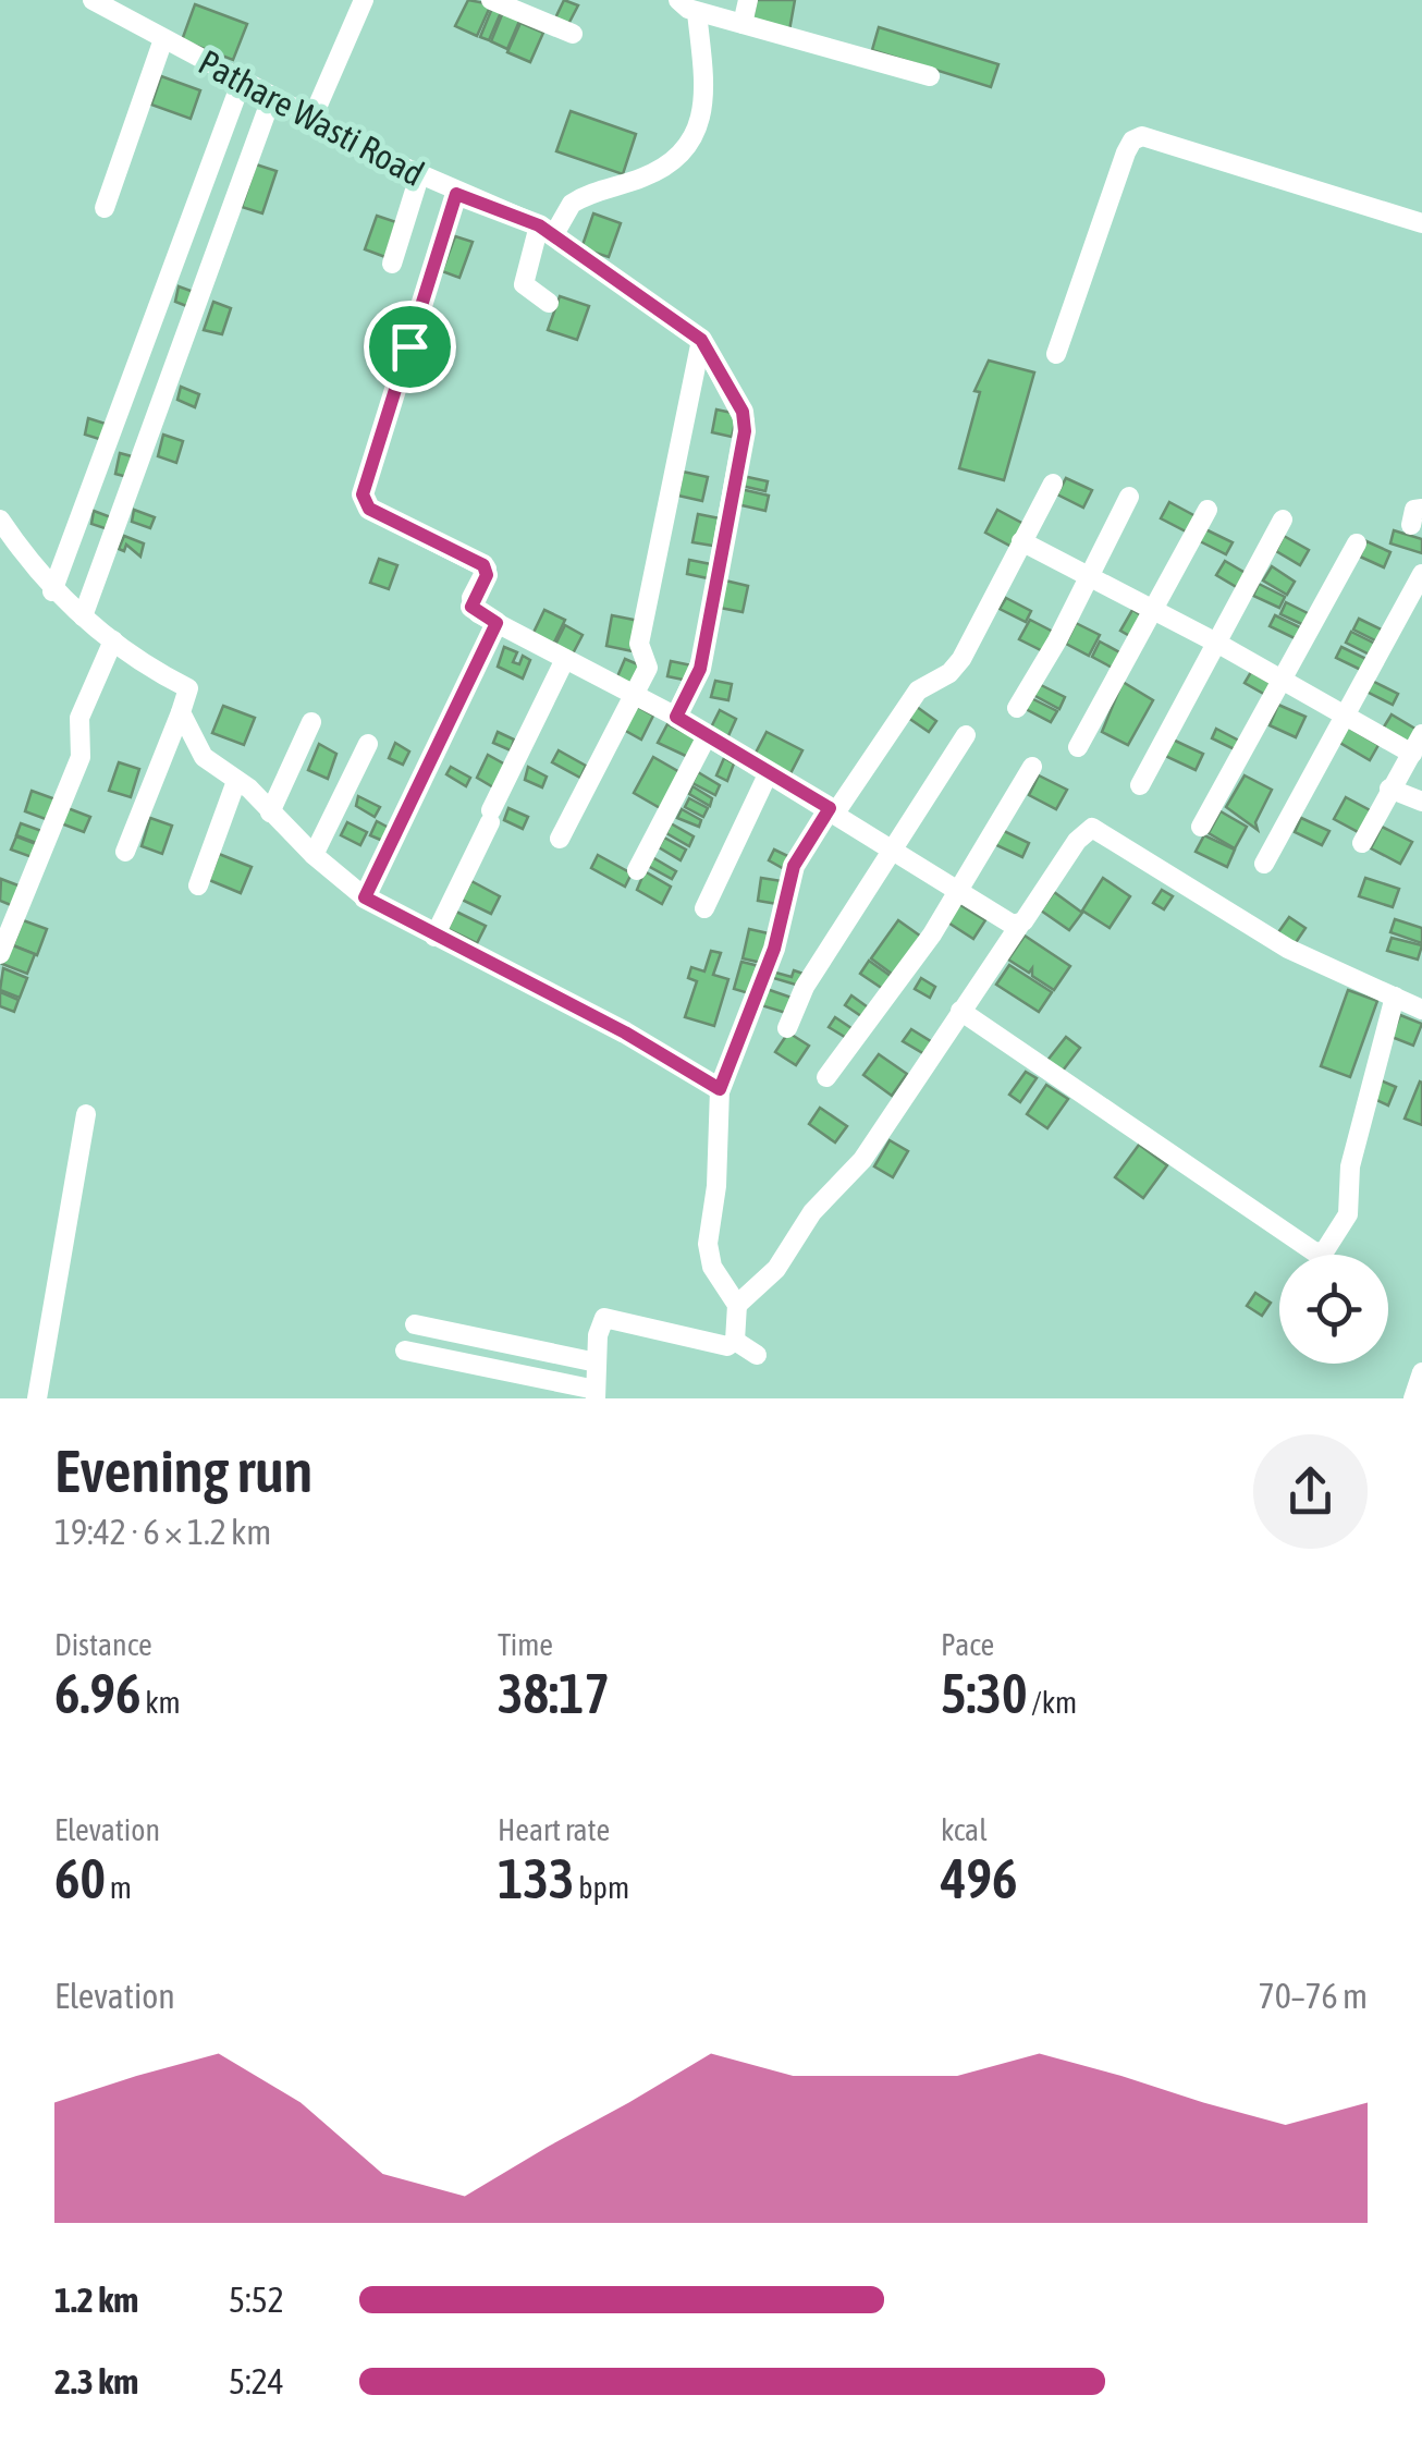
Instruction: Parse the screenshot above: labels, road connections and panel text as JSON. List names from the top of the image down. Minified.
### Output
{"streets":{"street":["Pathare Wasti Road"]},"page":{"heading":["Evening run","19:42 · 6 × 1.2 km"],"stats":[["Distance","6.96 km"],["Time","38:17"],["Pace","5:30 /km"],["Elevation","60 m"],["Heart rate","133 bpm"],["kcal","496"]],"chart":["Elevation","70–76 m"],"list":[{"name":"1.2 km","note":"5:52"},{"name":"2.3 km","note":"5:24"}]}}
